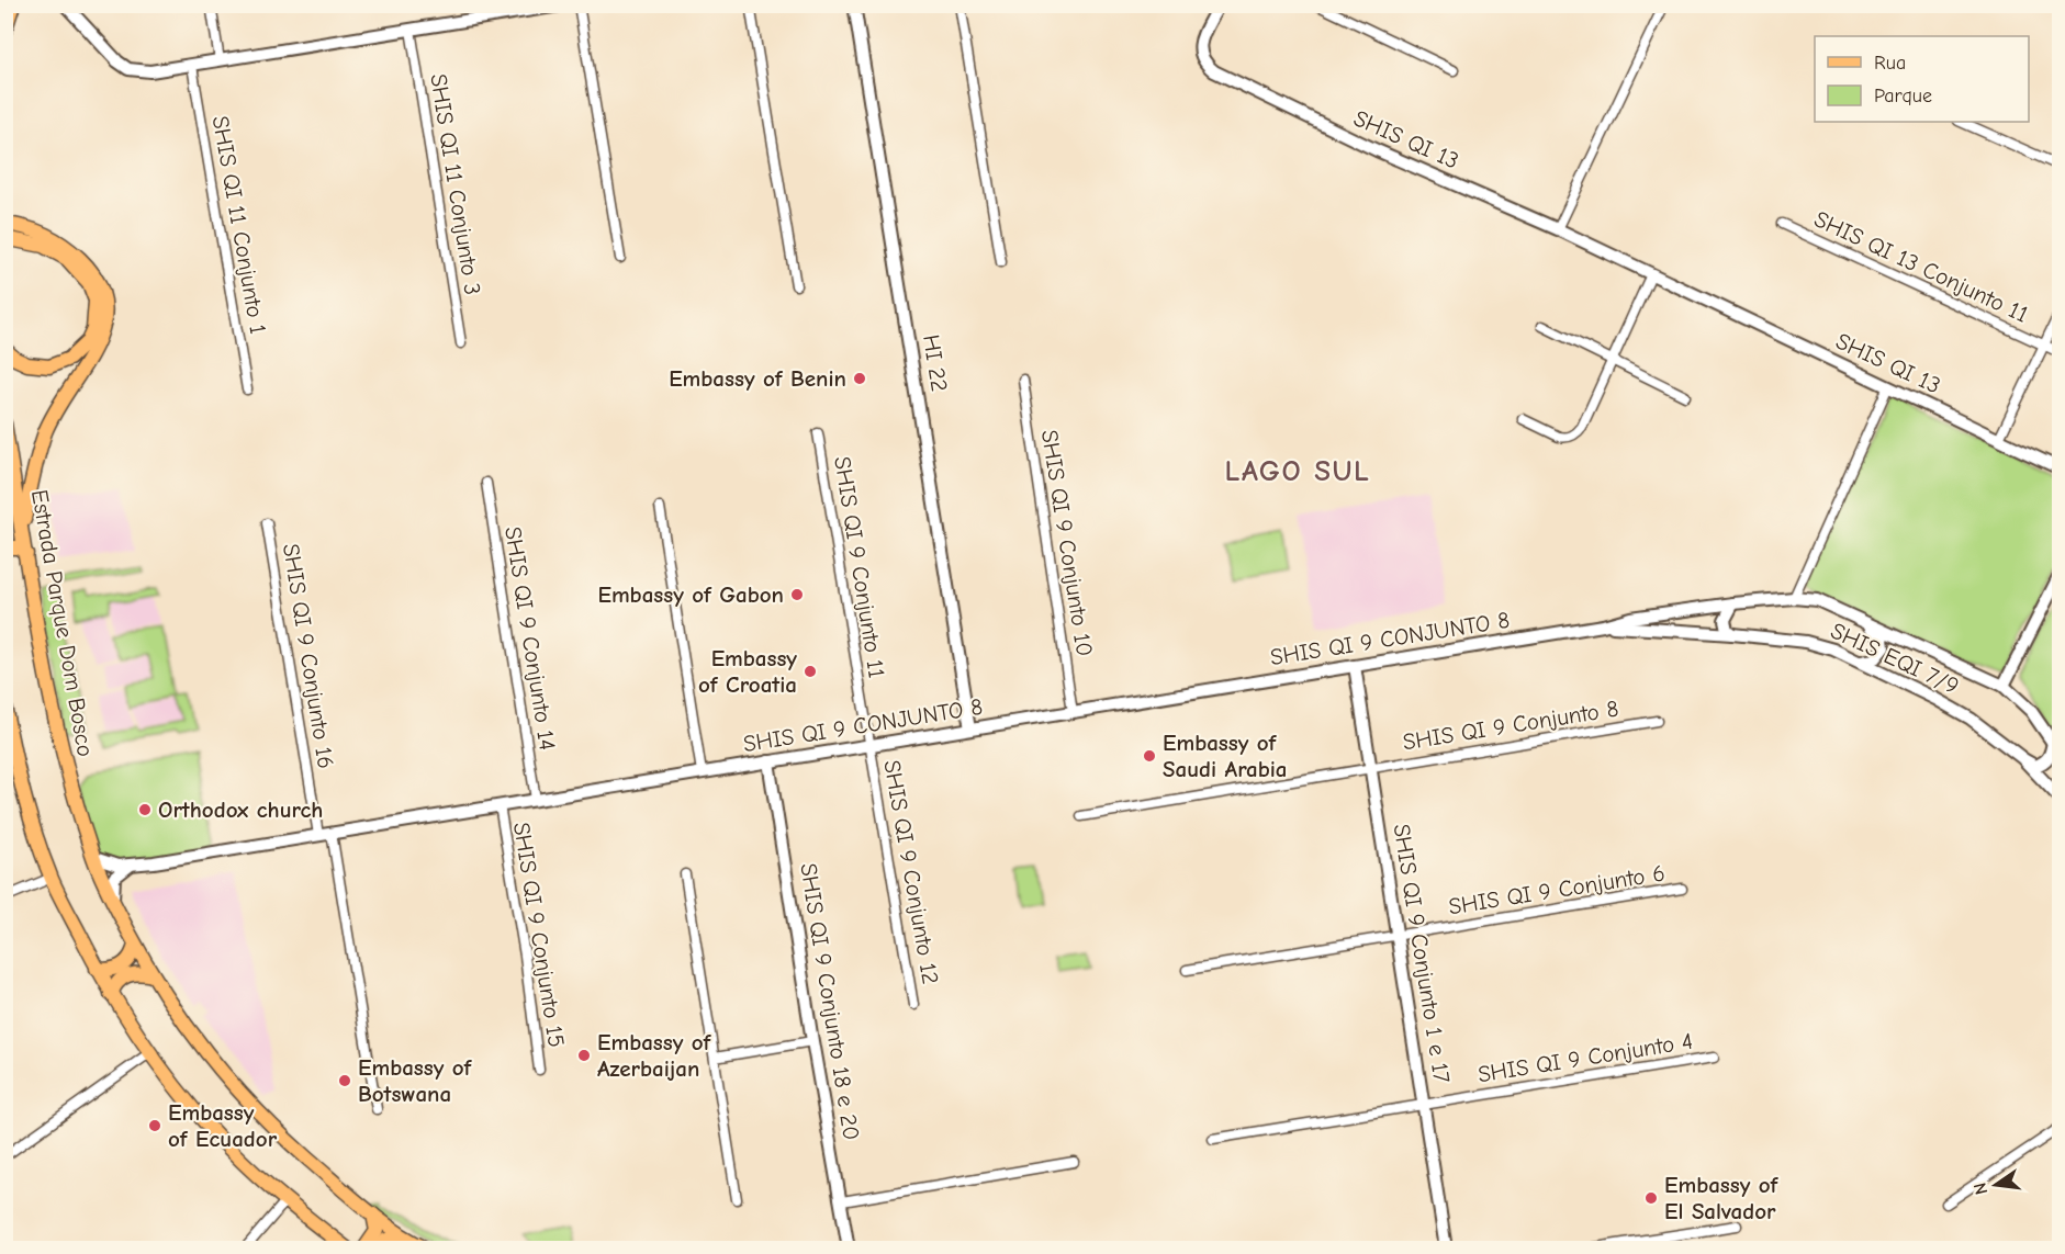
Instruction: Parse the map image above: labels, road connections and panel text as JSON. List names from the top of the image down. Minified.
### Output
{"streets":{"main road":["Estrada Parque Dom Bosco"],"street":["SHIS QI 13","SHIS QI 11 Conjunto 3","SHIS QI 11 Conjunto 1","SHIS QI 13 Conjunto 11","HI 22","SHIS QI 9 Conjunto 10","SHIS QI 9 Conjunto 11","SHIS QI 9 Conjunto 14","SHIS QI 9 CONJUNTO 8","SHIS QI 9 Conjunto 16","SHIS EQI 7/9","SHIS QI 9 Conjunto 8","SHIS QI 9 Conjunto 12","SHIS QI 9 Conjunto 6","SHIS QI 9 Conjunto 15","SHIS QI 9 Conjunto 1 e 17","SHIS QI 9 Conjunto 18 e 20","SHIS QI 9 Conjunto 4"]},"crossings":[["HI 22","SHIS QI 9 CONJUNTO 8"],["SHIS QI 9 Conjunto 10","SHIS QI 9 CONJUNTO 8"],["SHIS QI 9 Conjunto 11","SHIS QI 9 CONJUNTO 8"],["SHIS QI 9 Conjunto 11","SHIS QI 9 Conjunto 12"],["SHIS QI 9 Conjunto 14","SHIS QI 9 CONJUNTO 8"],["SHIS QI 9 CONJUNTO 8","SHIS QI 9 Conjunto 16"],["SHIS QI 9 CONJUNTO 8","SHIS EQI 7/9"],["SHIS QI 9 CONJUNTO 8","SHIS QI 9 Conjunto 12"],["SHIS QI 9 CONJUNTO 8","SHIS QI 9 Conjunto 15"],["SHIS QI 9 CONJUNTO 8","SHIS QI 9 Conjunto 1 e 17"],["SHIS QI 9 CONJUNTO 8","SHIS QI 9 Conjunto 18 e 20"],["SHIS QI 9 Conjunto 8","SHIS QI 9 Conjunto 1 e 17"],["SHIS QI 9 Conjunto 6","SHIS QI 9 Conjunto 1 e 17"],["SHIS QI 9 Conjunto 1 e 17","SHIS QI 9 Conjunto 4"]],"districts":["LAGO SUL"],"places":["Embassy of Benin","Embassy of Gabon","Embassy of Croatia","Embassy of Saudi Arabia","Orthodox church","Embassy of Azerbaijan","Embassy of Botswana","Embassy of Ecuador","Embassy of El Salvador"],"legend":["Rua","Parque"],"north":"left"}
